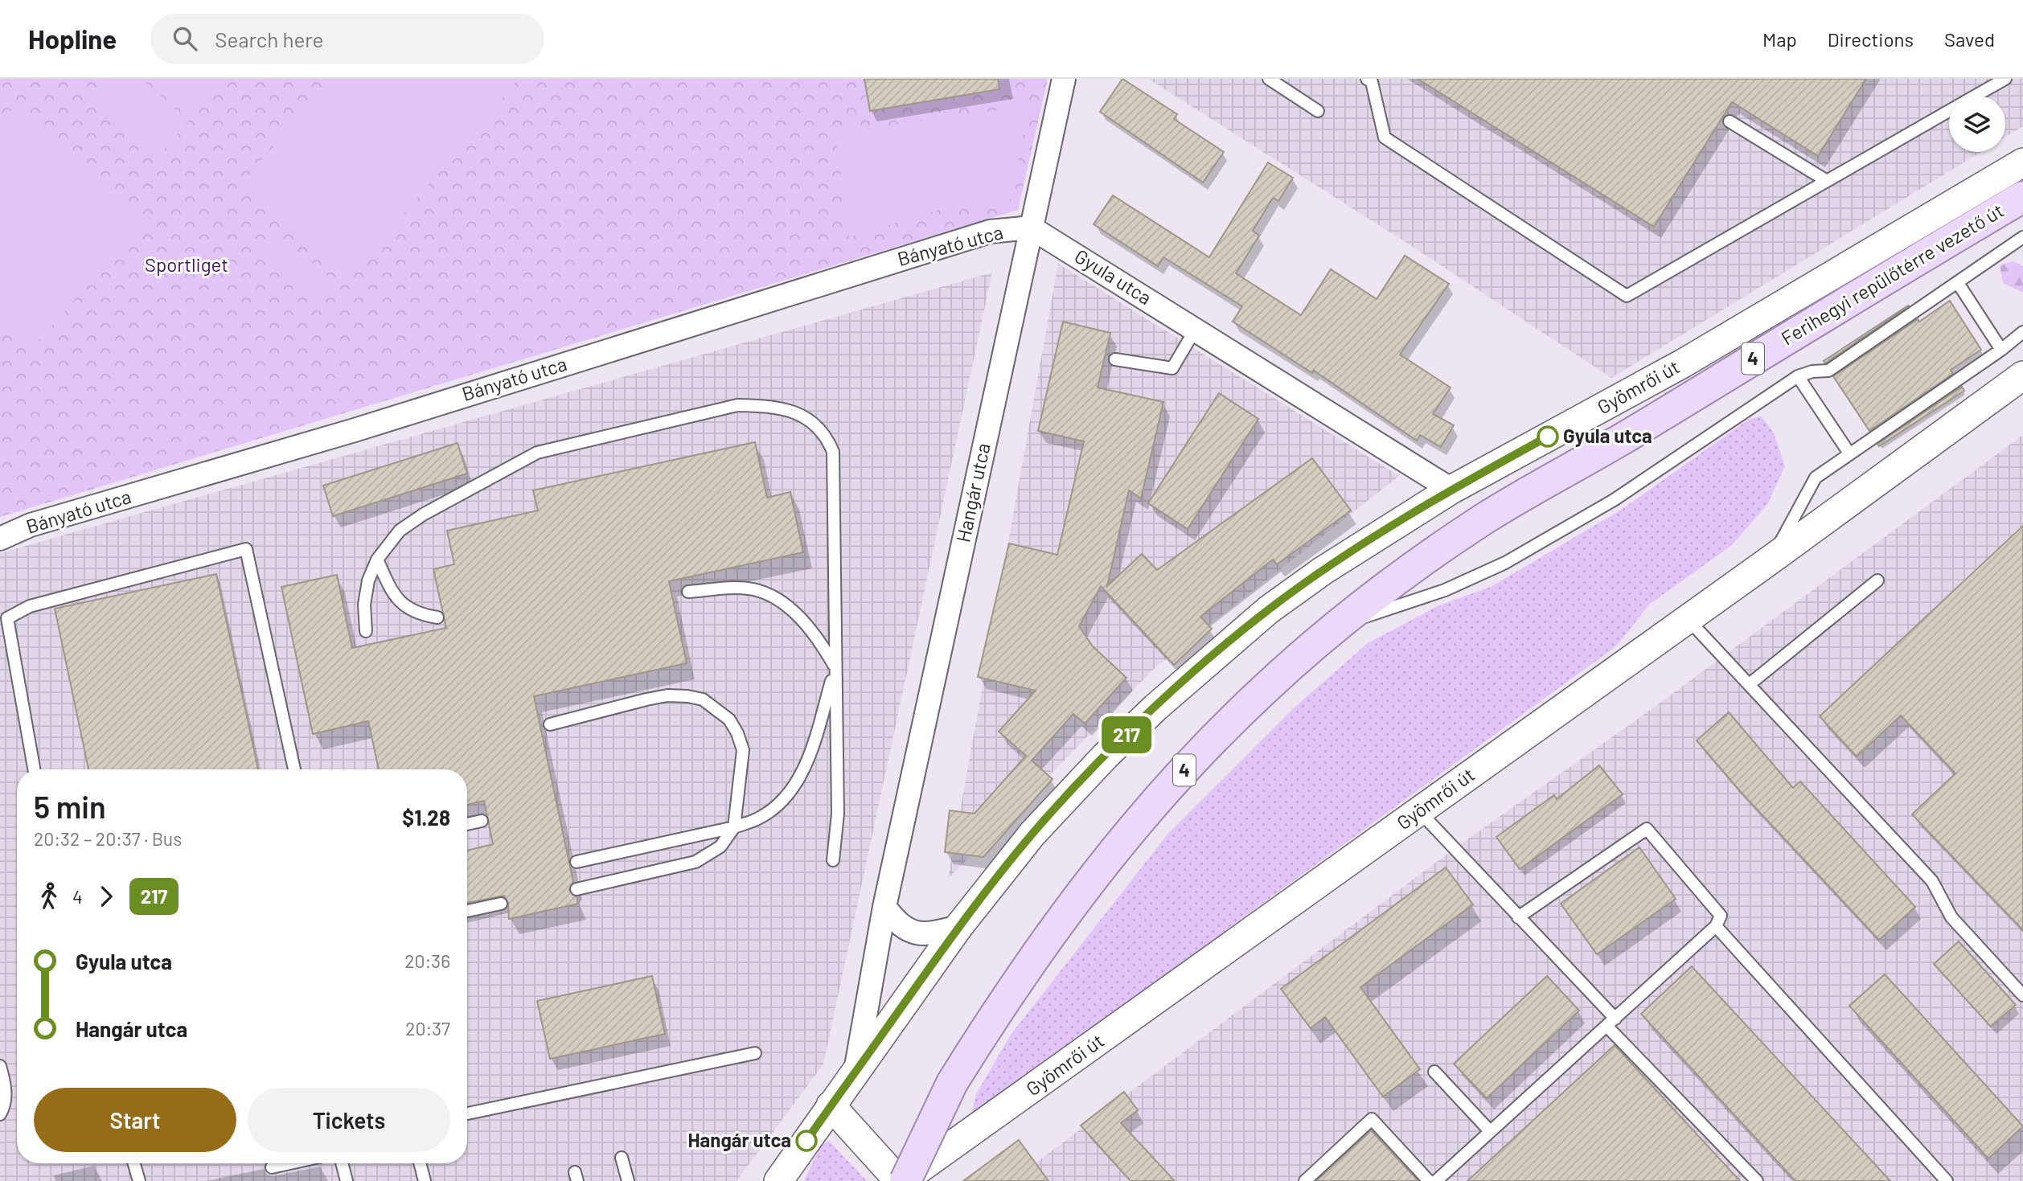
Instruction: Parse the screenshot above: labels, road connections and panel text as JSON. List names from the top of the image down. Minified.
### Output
{"streets":{"main road":["Ferihegyi repülőtérre vezető út","4"],"street":["Bányató utca","Gyula utca","Gyömrői út","Hangár utca"]},"crossings":[["Bányató utca","Gyula utca"],["Bányató utca","Hangár utca"],["Ferihegyi repülőtérre vezető út","Gyömrői út"],["Gyula utca","Gyömrői út"],["Gyula utca","Hangár utca"],["Gyömrői út","Hangár utca"]],"parks":["Sportliget"],"places":["Gyula utca","Hangár utca"],"lines":["bus line 217"],"page":{"header":"Hopline","search":"Search here","nav":["Map","Directions","Saved"],"on_map":"217","heading":["5 min","20:32 – 20:37 · Bus","$1.28"],"legs":["4","217"],"list":[{"name":"Gyula utca","value":"20:36"},{"name":"Hangár utca","value":"20:37"}],"buttons":["Start","Tickets"]}}
